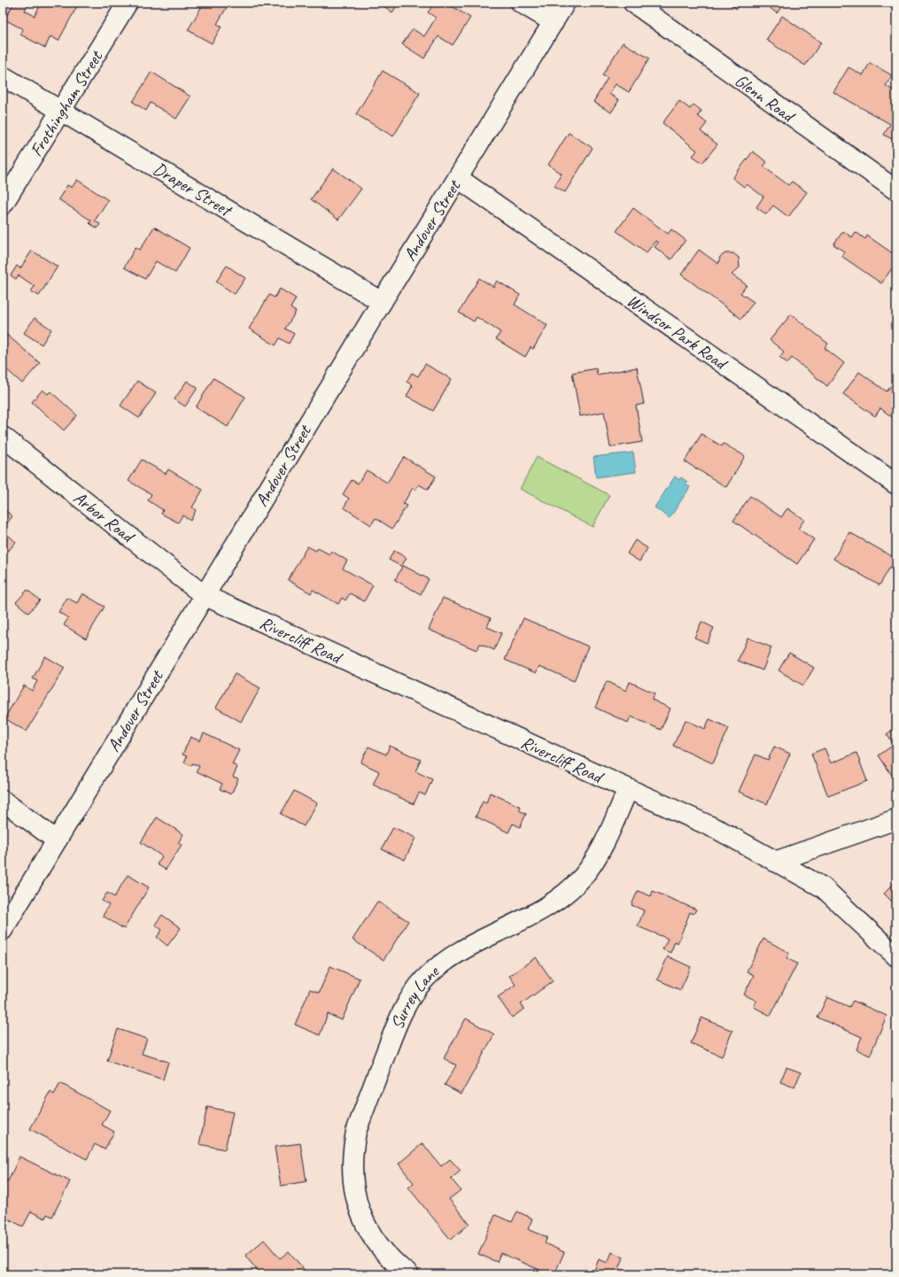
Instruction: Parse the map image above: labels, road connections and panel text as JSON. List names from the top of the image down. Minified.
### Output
{"streets":{"street":["Glenn Road","Frothingham Street","Draper Street","Andover Street","Windsor Park Road","Arbor Road","Rivercliff Road","Surrey Lane"]},"crossings":[["Frothingham Street","Draper Street"],["Draper Street","Andover Street"],["Andover Street","Windsor Park Road"],["Andover Street","Arbor Road"],["Andover Street","Rivercliff Road"],["Arbor Road","Rivercliff Road"],["Rivercliff Road","Surrey Lane"]]}
